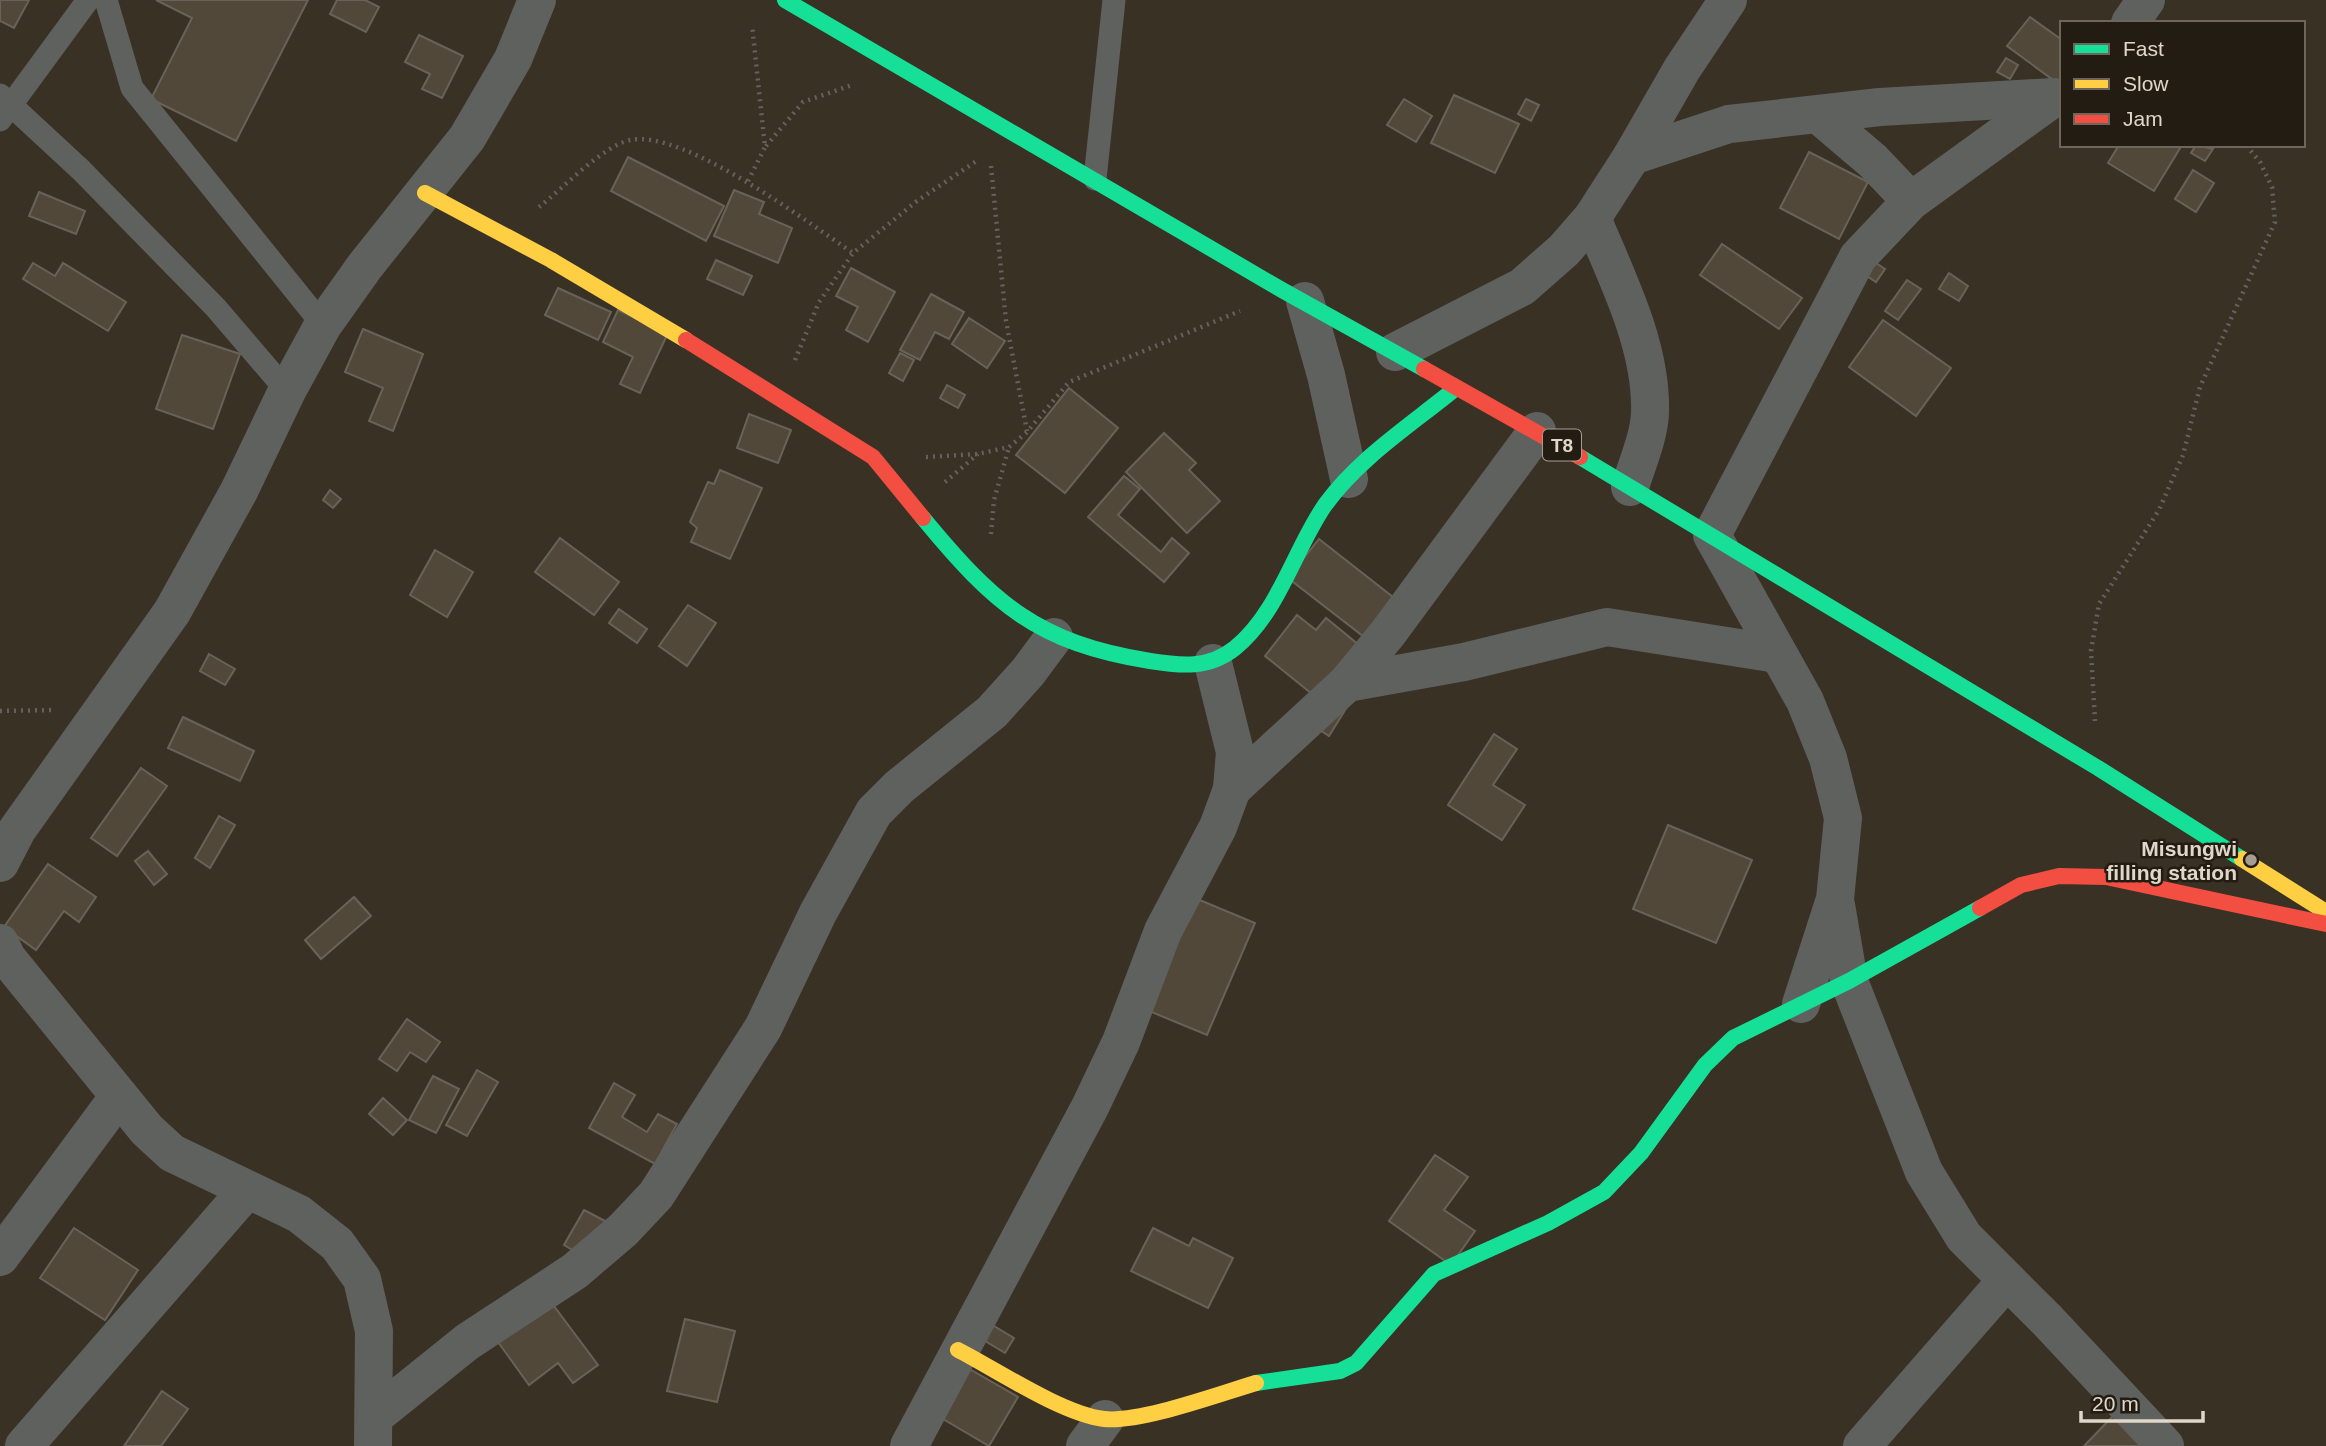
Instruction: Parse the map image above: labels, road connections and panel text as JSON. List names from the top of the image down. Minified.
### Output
{"streets":{"main road":["T8"]},"places":["Misungwi filling station"],"legend":["Fast","Slow","Jam"],"scale_bar":"20 m"}
